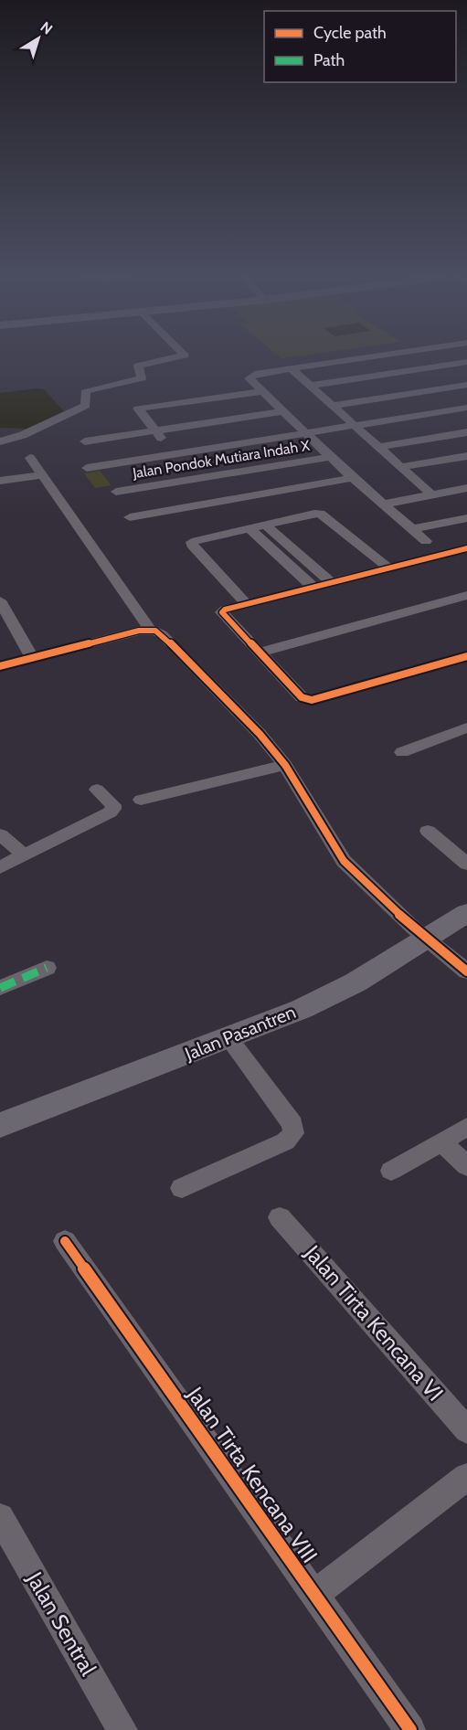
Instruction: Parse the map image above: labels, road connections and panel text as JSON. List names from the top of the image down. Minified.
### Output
{"streets":{"street":["Jalan Pondok Mutiara Indah X","Jalan Pasantren","Jalan Tirta Kencana VI","Jalan Tirta Kencana VIII","Jalan Sentral"]},"legend":["Cycle path","Path"],"north":"top right"}
